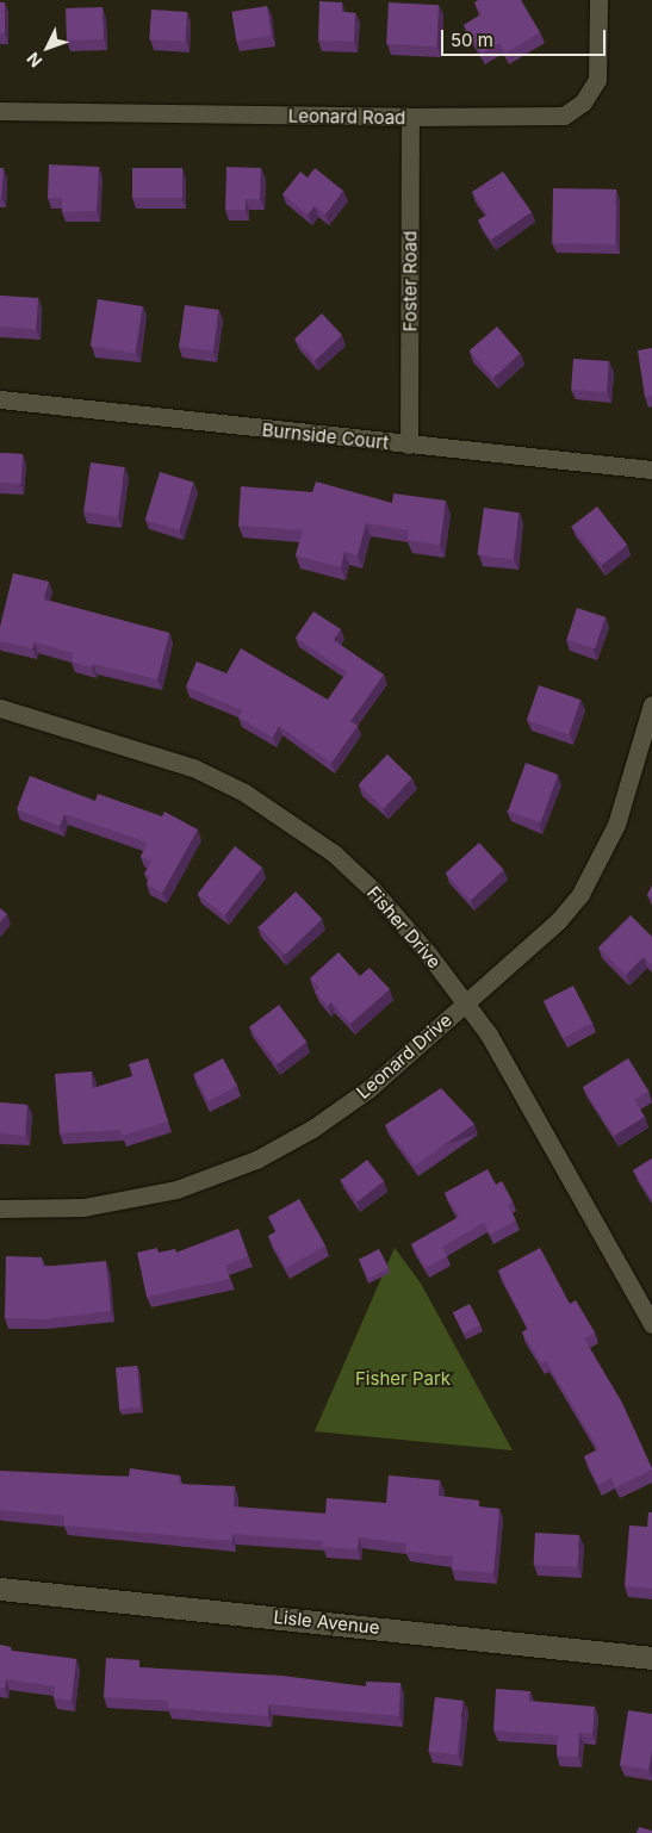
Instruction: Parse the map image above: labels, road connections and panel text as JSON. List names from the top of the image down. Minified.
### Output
{"streets":{"street":["Leonard Road","Foster Road","Burnside Court","Fisher Drive","Leonard Drive","Lisle Avenue"]},"crossings":[["Leonard Road","Foster Road"],["Foster Road","Burnside Court"],["Fisher Drive","Leonard Drive"]],"parks":["Fisher Park"],"scale_bar":"50 m","north":"bottom left"}
